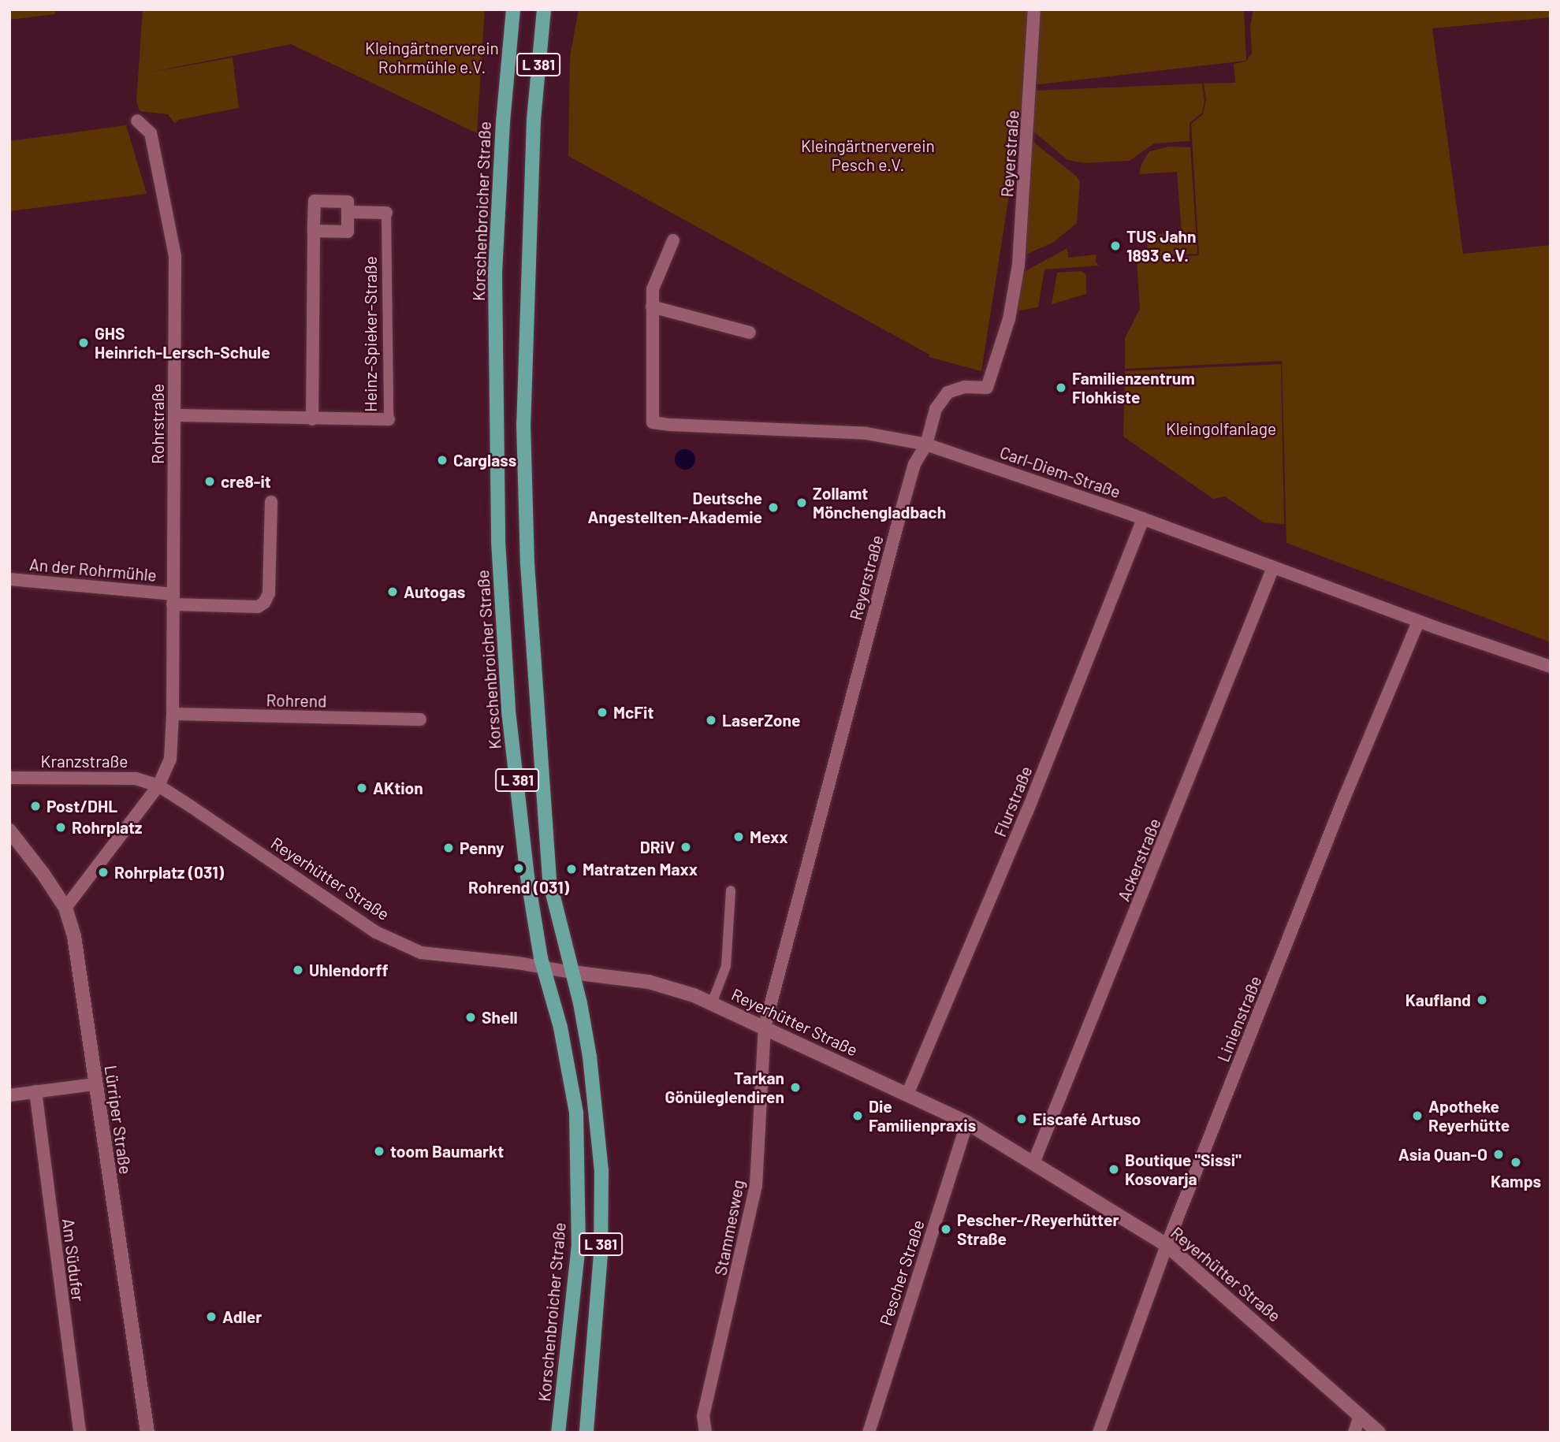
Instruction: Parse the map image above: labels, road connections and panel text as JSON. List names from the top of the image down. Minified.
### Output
{"streets":{"main road":["L 381","Korschenbroicher Straße"],"street":["Reyerstraße","Heinz-Spieker-Straße","Rohrstraße","Carl-Diem-Straße","An der Rohrmühle","Rohrend","Kranzstraße","Flurstraße","Ackerstraße","Reyerhütter Straße","Linienstraße","Lürriper Straße","Stammesweg","Am Südufer","Pescher Straße"]},"crossings":[["L 381","Reyerhütter Straße"],["Reyerstraße","Carl-Diem-Straße"],["Reyerstraße","Reyerhütter Straße"],["Reyerstraße","Stammesweg"],["Korschenbroicher Straße","Reyerhütter Straße"],["Heinz-Spieker-Straße","Rohrstraße"],["Rohrstraße","An der Rohrmühle"],["Rohrstraße","Rohrend"],["Rohrstraße","Kranzstraße"],["Rohrstraße","Reyerhütter Straße"],["Rohrstraße","Lürriper Straße"],["Carl-Diem-Straße","Flurstraße"],["Carl-Diem-Straße","Ackerstraße"],["Carl-Diem-Straße","Linienstraße"],["Kranzstraße","Reyerhütter Straße"],["Flurstraße","Reyerhütter Straße"],["Ackerstraße","Reyerhütter Straße"],["Reyerhütter Straße","Linienstraße"],["Reyerhütter Straße","Stammesweg"],["Reyerhütter Straße","Pescher Straße"]],"parks":["Kleingärtnerverein Rohrmühle e.V.","Kleingärtnerverein Pesch e.V.","Kleingolfanlage"],"places":["TUS Jahn 1893 e.V.","GHS Heinrich-Lersch-Schule","Familienzentrum Flohkiste","Carglass","cre8-it","Zollamt Mönchengladbach","Deutsche Angestellten-Akademie","Autogas","McFit","LaserZone","AKtion","Post/DHL","Rohrplatz","Mexx","DRiV","Penny","Rohrend (031)","Matratzen Maxx","Rohrplatz (031)","Uhlendorff","Kaufland","Shell","Tarkan Gönüleglendiren","Die Familienpraxis","Apotheke Reyerhütte","Eiscafé Artuso","toom Baumarkt","Asia Quan-O","Kamps","Boutique \"Sissi\" Kosovarja","Pescher-/Reyerhütter Straße","Adler"]}
